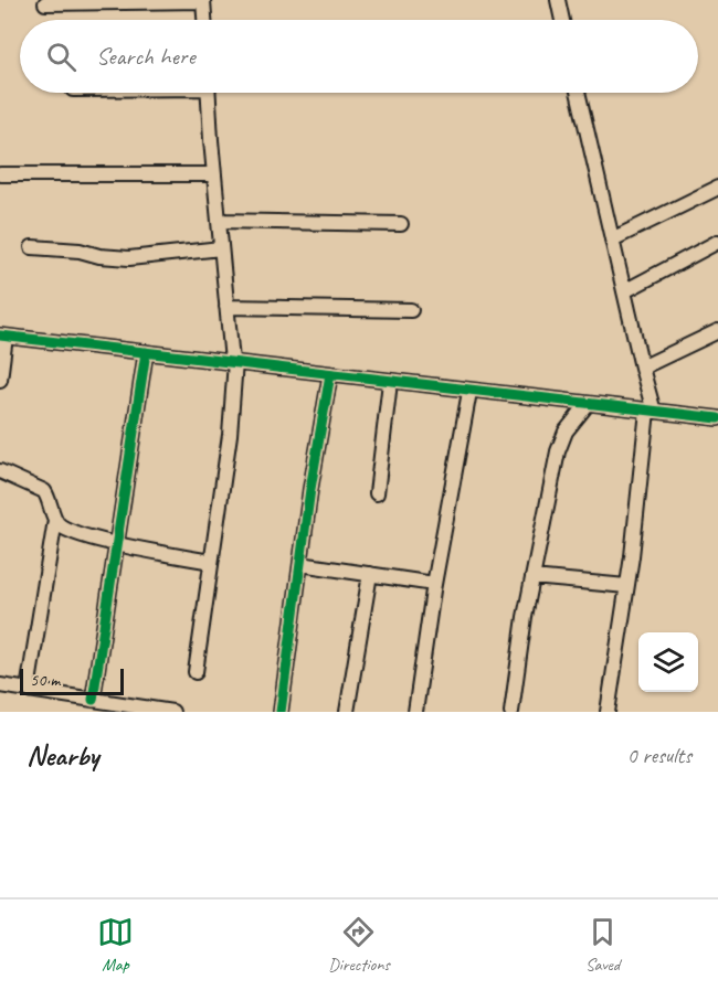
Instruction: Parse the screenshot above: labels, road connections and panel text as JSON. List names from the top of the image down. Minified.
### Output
{"scale_bar":"50 m","page":{"search":"Search here","scale":"50 m","heading":["Nearby","0 results"],"nav":["Map","Directions","Saved"]}}
